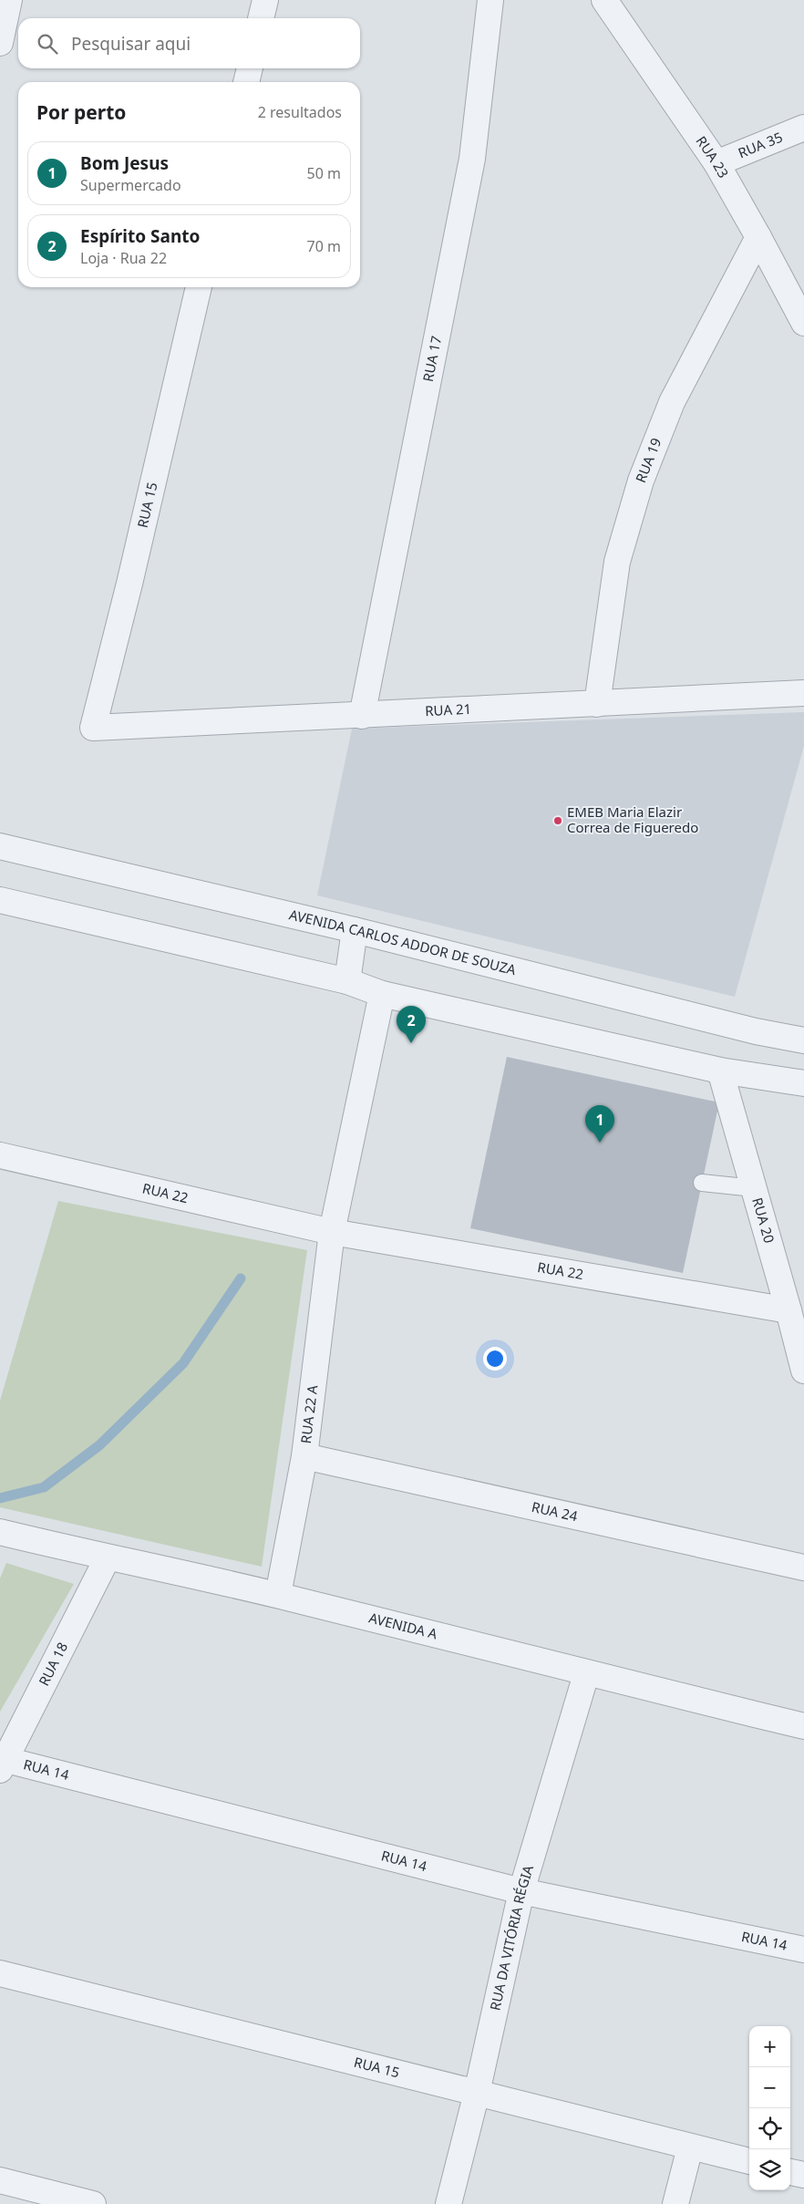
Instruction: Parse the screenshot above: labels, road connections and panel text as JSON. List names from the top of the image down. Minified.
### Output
{"streets":{"street":["RUA 35","RUA 23","RUA 17","RUA 19","RUA 15","RUA 21","AVENIDA CARLOS ADDOR DE SOUZA","RUA 22","RUA 20","RUA 22 A","RUA 24","AVENIDA A","RUA 18","RUA 14","RUA DA VITÓRIA RÉGIA"]},"crossings":[["RUA 35","RUA 23"],["RUA 23","RUA 19"],["RUA 17","RUA 21"],["RUA 19","RUA 21"],["RUA 15","RUA 21"],["RUA 15","RUA DA VITÓRIA RÉGIA"],["RUA 22","RUA 20"],["RUA 22","RUA 22 A"],["RUA 22 A","RUA 24"],["RUA 22 A","AVENIDA A"],["AVENIDA A","RUA 18"],["AVENIDA A","RUA DA VITÓRIA RÉGIA"],["RUA 18","RUA 14"],["RUA 14","RUA DA VITÓRIA RÉGIA"]],"places":["EMEB Maria Elazir Correa de Figueredo"],"page":{"search":"Pesquisar aqui","heading":["Por perto","2 resultados"],"list":[{"mark":"1","name":"Bom Jesus","note":"Supermercado","value":"50 m"},{"mark":"2","name":"Espírito Santo","note":"Loja · Rua 22","value":"70 m"}],"pins":["2","1"],"map_buttons":["+","−"]}}
